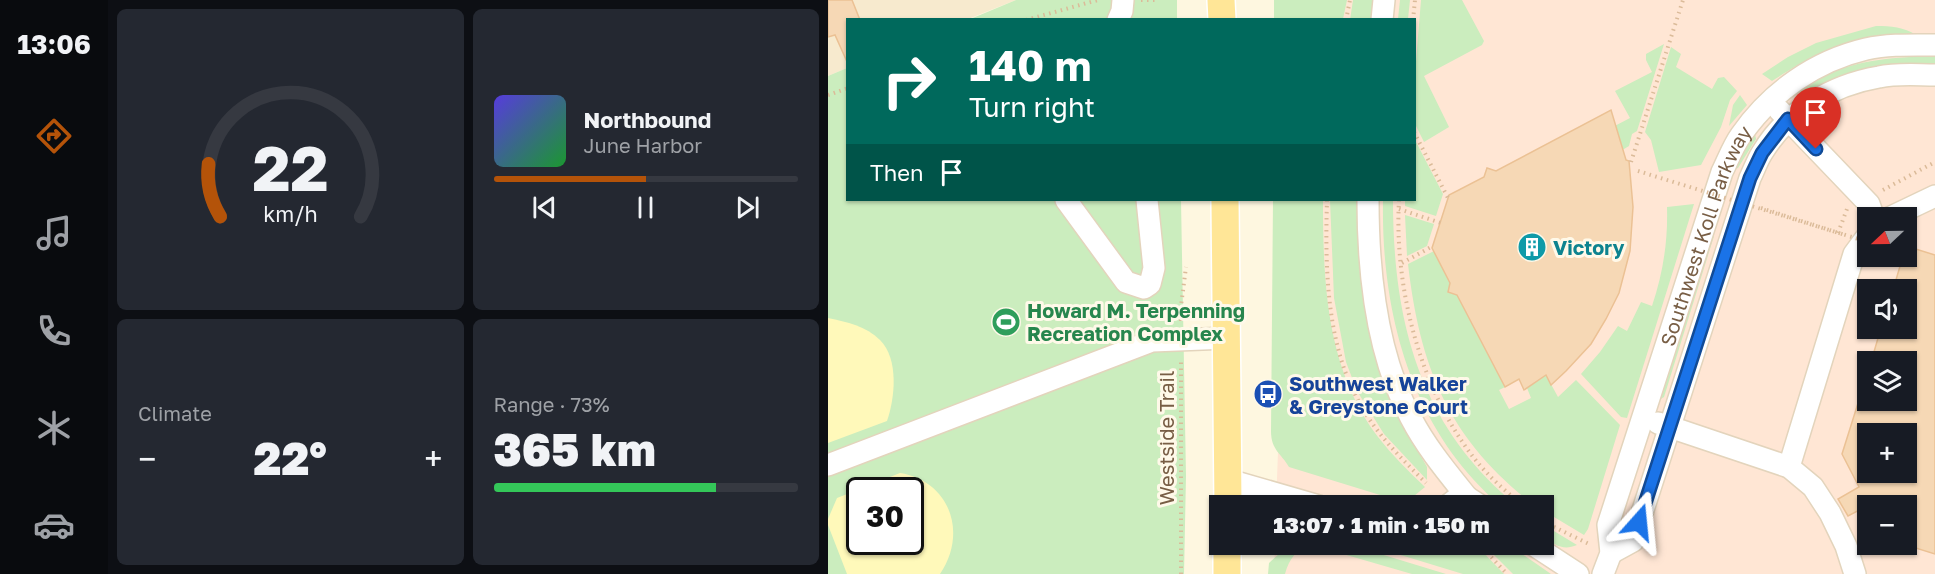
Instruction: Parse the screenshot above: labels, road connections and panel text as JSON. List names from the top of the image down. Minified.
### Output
{"streets":{"street":["Southwest Koll Parkway"],"path":["Westside Trail"]},"places":{"building":["Victory"],"sports":["Howard M. Terpenning Recreation Complex"],"bus stop":["Southwest Walker & Greystone Court"]},"north":"left","page":{"tabs":"13:06","turn":["140 m","Turn right"],"song":["Northbound","June Harbor"],"then":"Then","map_buttons":["+","−"],"tile":["Climate",["Range · 73%","365 km"]],"heat":["−","22°","+"],"limit":"30","trip":"13:07 · 1 min · 150 m","gauge":["22","km/h"]}}
